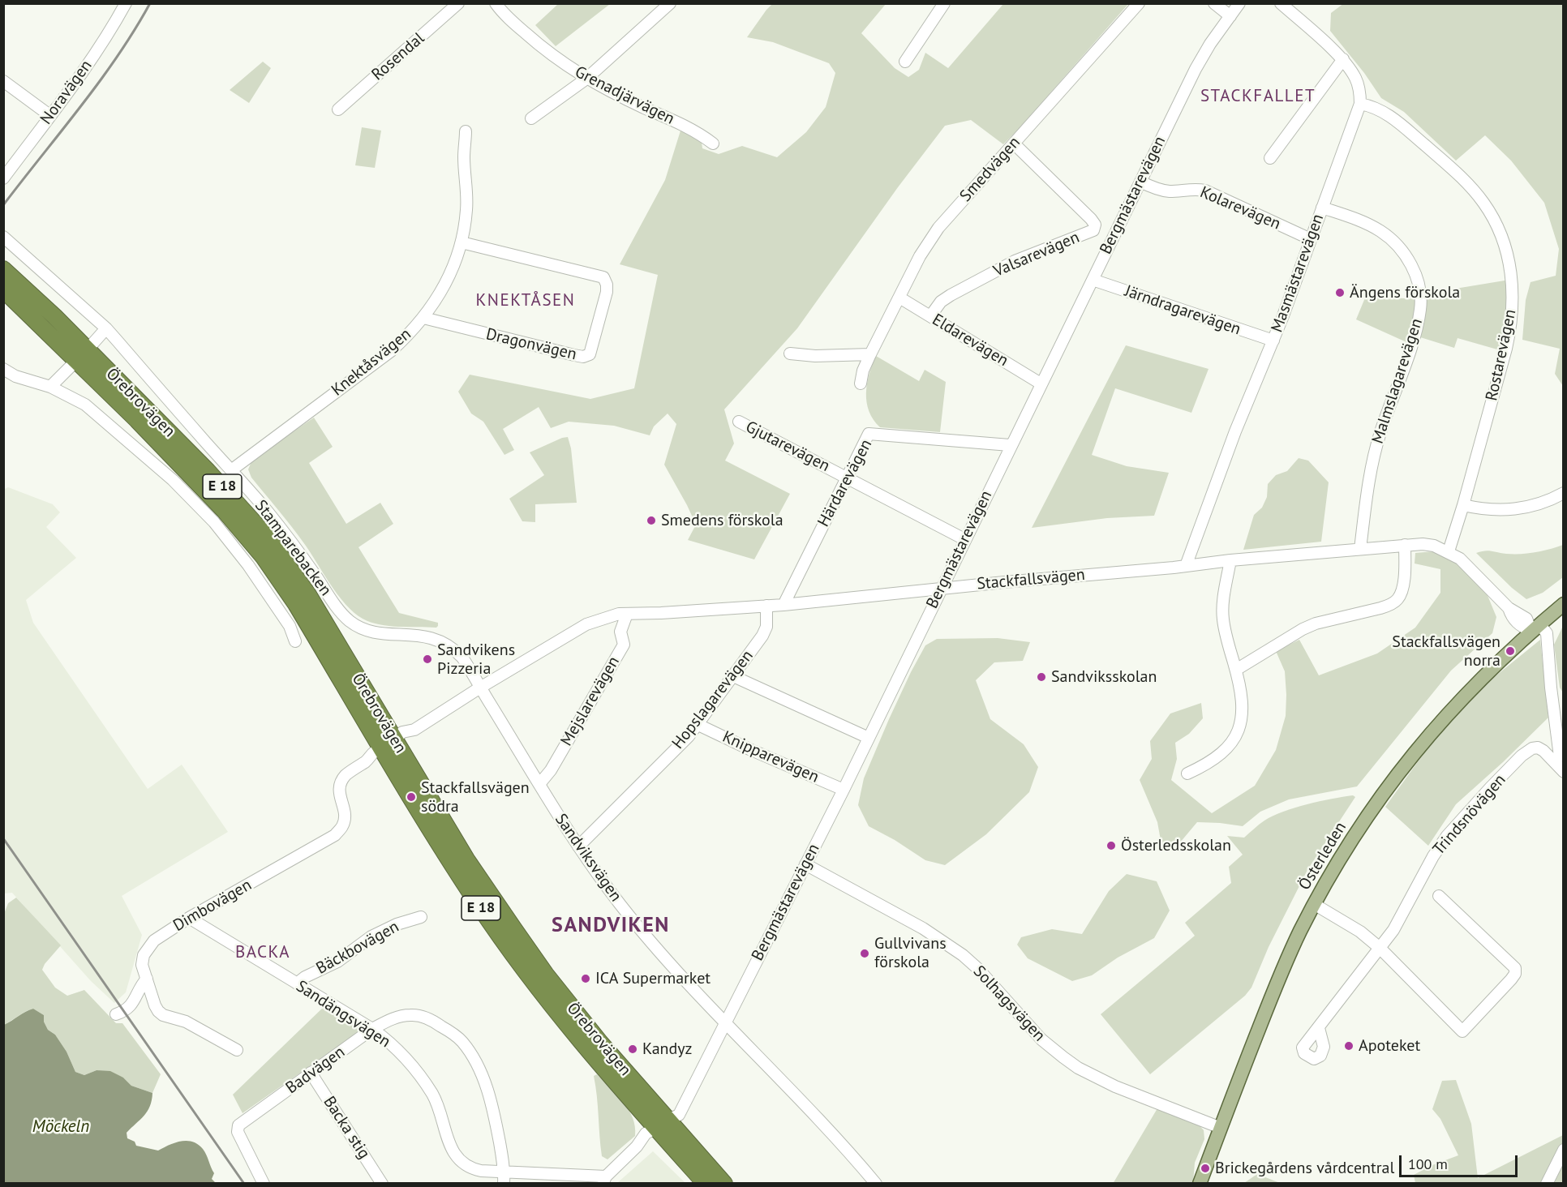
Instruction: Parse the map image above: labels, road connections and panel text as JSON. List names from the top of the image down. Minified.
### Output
{"streets":{"highway":["Örebrovägen","E 18"],"main road":["Österleden"],"street":["Rosendal","Noravägen","Grenadjärvägen","Smedvägen","Bergmästarevägen","Kolarevägen","Valsarevägen","Masmästarevägen","Järndragarevägen","Eldarevägen","Dragonvägen","Rostarevägen","Knektåsvägen","Malmslagarevägen","Gjutarevägen","Härdarevägen","Stamparebacken","Stackfallsvägen","Hopslagarevägen","Mejslarevägen","Knipparevägen","Trindsnövägen","Sandviksvägen","Dimbovägen","Bäckbovägen","Solhagsvägen","Sandängsvägen","Badvägen","Backa stig"]},"crossings":[["Smedvägen","Valsarevägen"],["Smedvägen","Eldarevägen"],["Bergmästarevägen","Kolarevägen"],["Bergmästarevägen","Järndragarevägen"],["Bergmästarevägen","Eldarevägen"],["Bergmästarevägen","Örebrovägen"],["Bergmästarevägen","Gjutarevägen"],["Bergmästarevägen","Härdarevägen"],["Bergmästarevägen","Stackfallsvägen"],["Bergmästarevägen","Knipparevägen"],["Bergmästarevägen","Sandviksvägen"],["Bergmästarevägen","Solhagsvägen"],["Bergmästarevägen","Sandängsvägen"],["Kolarevägen","Masmästarevägen"],["Valsarevägen","Eldarevägen"],["Masmästarevägen","Järndragarevägen"],["Masmästarevägen","Rostarevägen"],["Masmästarevägen","Malmslagarevägen"],["Masmästarevägen","Stackfallsvägen"],["Dragonvägen","Knektåsvägen"],["Rostarevägen","Stackfallsvägen"],["Knektåsvägen","Stamparebacken"],["Malmslagarevägen","Stackfallsvägen"],["Örebrovägen","Stackfallsvägen"],["Örebrovägen","Dimbovägen"],["Örebrovägen","Sandängsvägen"],["Gjutarevägen","Härdarevägen"],["Härdarevägen","Stackfallsvägen"],["Stamparebacken","Stackfallsvägen"],["Stamparebacken","Sandviksvägen"],["Stackfallsvägen","Hopslagarevägen"],["Stackfallsvägen","Mejslarevägen"],["Stackfallsvägen","Österleden"],["Stackfallsvägen","Sandviksvägen"],["Stackfallsvägen","Dimbovägen"],["Hopslagarevägen","Knipparevägen"],["Hopslagarevägen","Sandviksvägen"],["Mejslarevägen","Sandviksvägen"],["Österleden","Solhagsvägen"],["Dimbovägen","Sandängsvägen"],["Bäckbovägen","Sandängsvägen"],["Sandängsvägen","Badvägen"],["Badvägen","Backa stig"]],"districts":["STACKFALLET","KNEKTÅSEN","SANDVIKEN","BACKA"],"water":["Möckeln"],"places":["Ängens förskola","Smedens förskola","Stackfallsvägen norra","Sandvikens Pizzeria","Sandviksskolan","Stackfallsvägen södra","Österledsskolan","Gullvivans förskola","ICA Supermarket","Apoteket","Kandyz","Brickegårdens vårdcentral"],"scale_bar":"100 m"}
